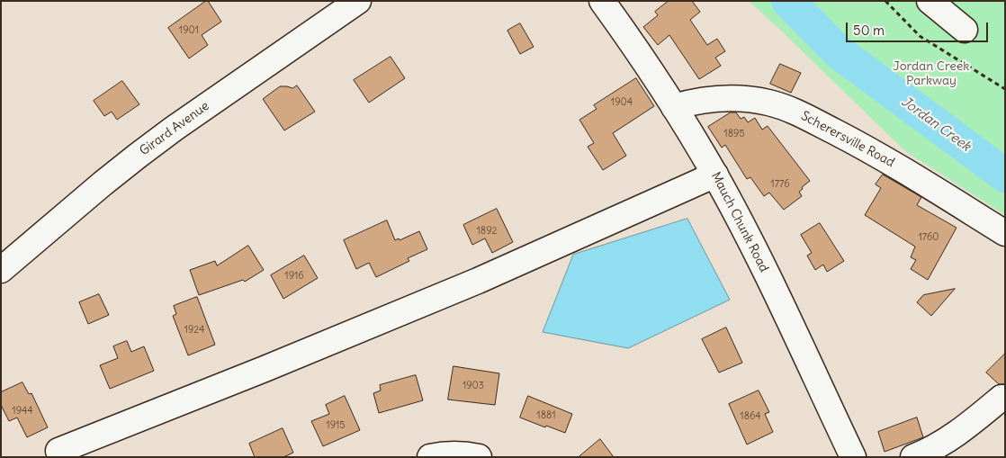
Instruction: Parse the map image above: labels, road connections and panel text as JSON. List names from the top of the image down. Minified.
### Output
{"streets":{"street":["Girard Avenue","Scherersville Road","Mauch Chunk Road"]},"crossings":[["Scherersville Road","Mauch Chunk Road"]],"water":["Jordan Creek"],"parks":["Jordan Creek Parkway"],"house_numbers":["1901","1904","1895","1776","1892","1760","1916","1924","1903","1944","1881","1864","1915"],"scale_bar":"50 m"}
